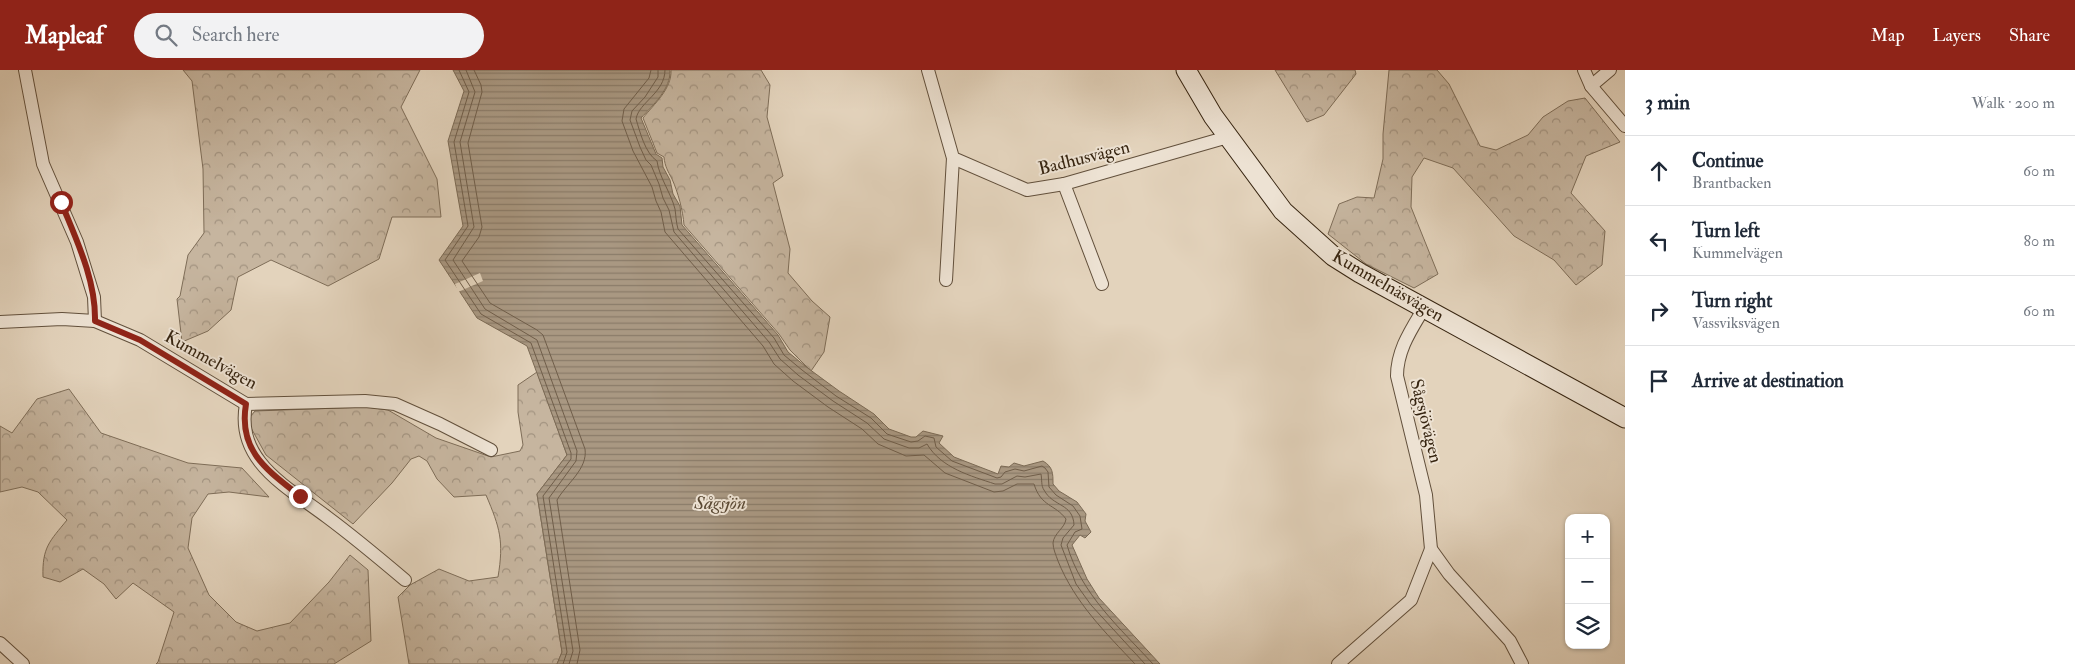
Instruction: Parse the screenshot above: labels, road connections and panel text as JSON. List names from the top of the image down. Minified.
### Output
{"streets":{"street":["Badhusvägen","Kummelnäsvägen","Kummelvägen","Sågsjövägen"]},"crossings":[["Badhusvägen","Kummelnäsvägen"],["Kummelnäsvägen","Sågsjövägen"]],"water":["Sågsjön"],"page":{"header":"Mapleaf","search":"Search here","nav":["Map","Layers","Share"],"heading":["3 min","Walk · 200 m"],"list":[["Continue","Brantbacken","60 m"],["Turn left","Kummelvägen","80 m"],["Turn right","Vassviksvägen","60 m"],"Arrive at destination"],"map_buttons":["+","−"]}}
